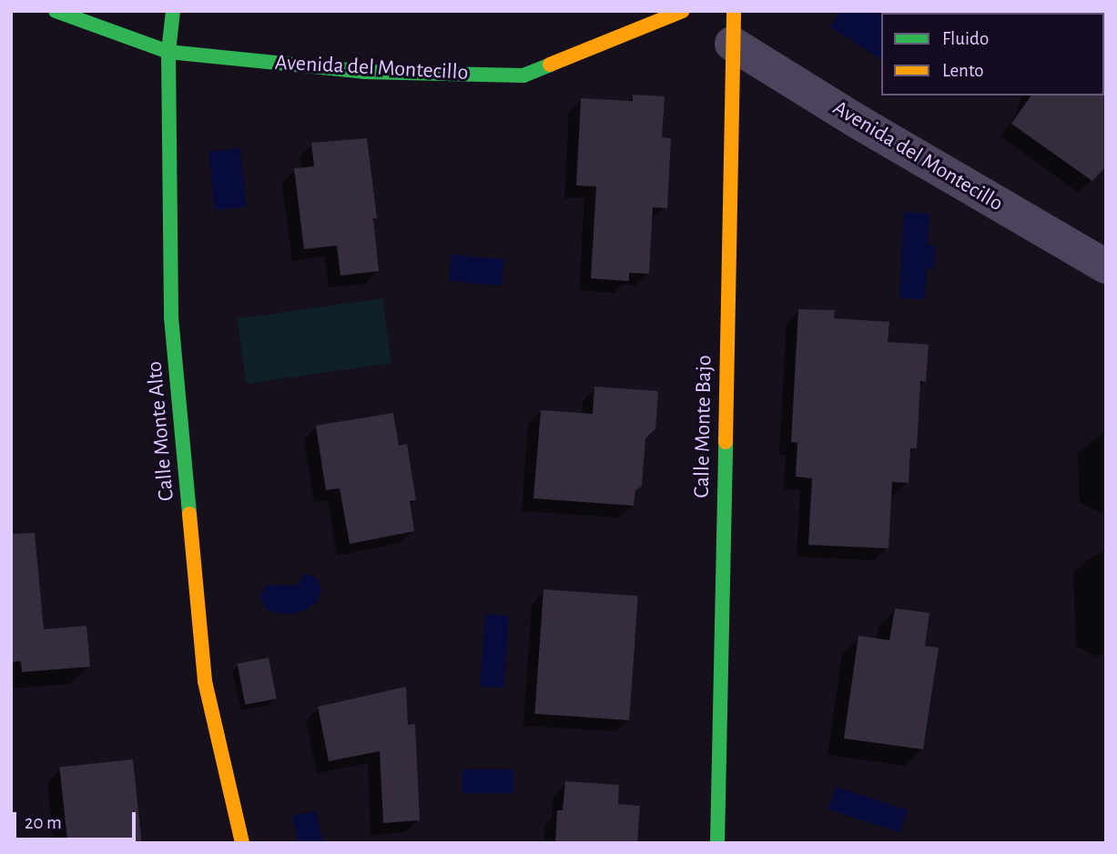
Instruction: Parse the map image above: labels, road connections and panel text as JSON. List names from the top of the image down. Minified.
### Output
{"streets":{"street":["Avenida del Montecillo","Calle Monte Bajo","Calle Monte Alto"]},"crossings":[["Avenida del Montecillo","Calle Monte Bajo"],["Avenida del Montecillo","Calle Monte Alto"]],"legend":["Fluido","Lento"],"scale_bar":"20 m"}
